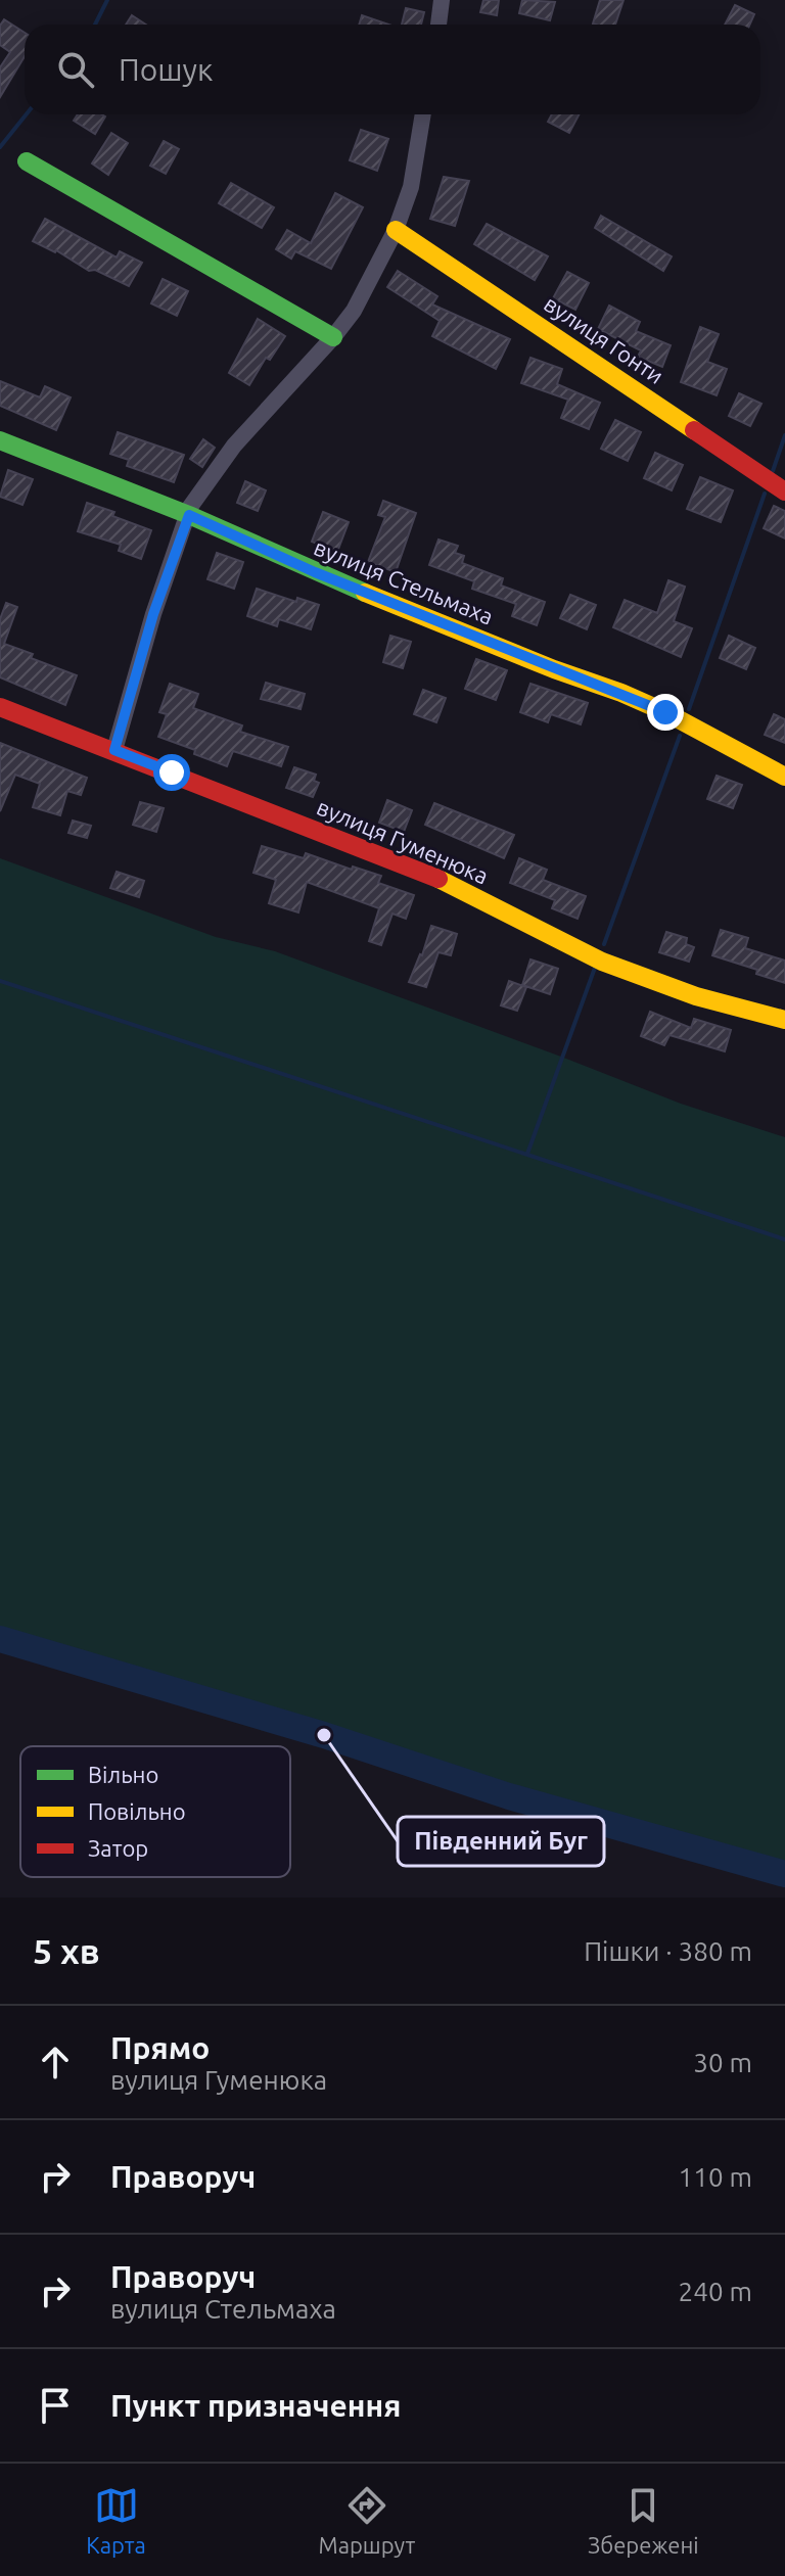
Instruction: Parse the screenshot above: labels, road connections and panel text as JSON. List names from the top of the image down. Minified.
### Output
{"streets":{"street":["вулиця Гонти","вулиця Стельмаха","вулиця Гуменюка"]},"places":["Південний Буг"],"legend":["Вільно","Повільно","Затор"],"page":{"search":"Пошук","heading":["5 хв","Пішки · 380 m"],"list":[["Прямо","вулиця Гуменюка","30 m"],["Праворуч","110 m"],["Праворуч","вулиця Стельмаха","240 m"],"Пункт призначення"],"nav":["Карта","Маршрут","Збережені"]}}
